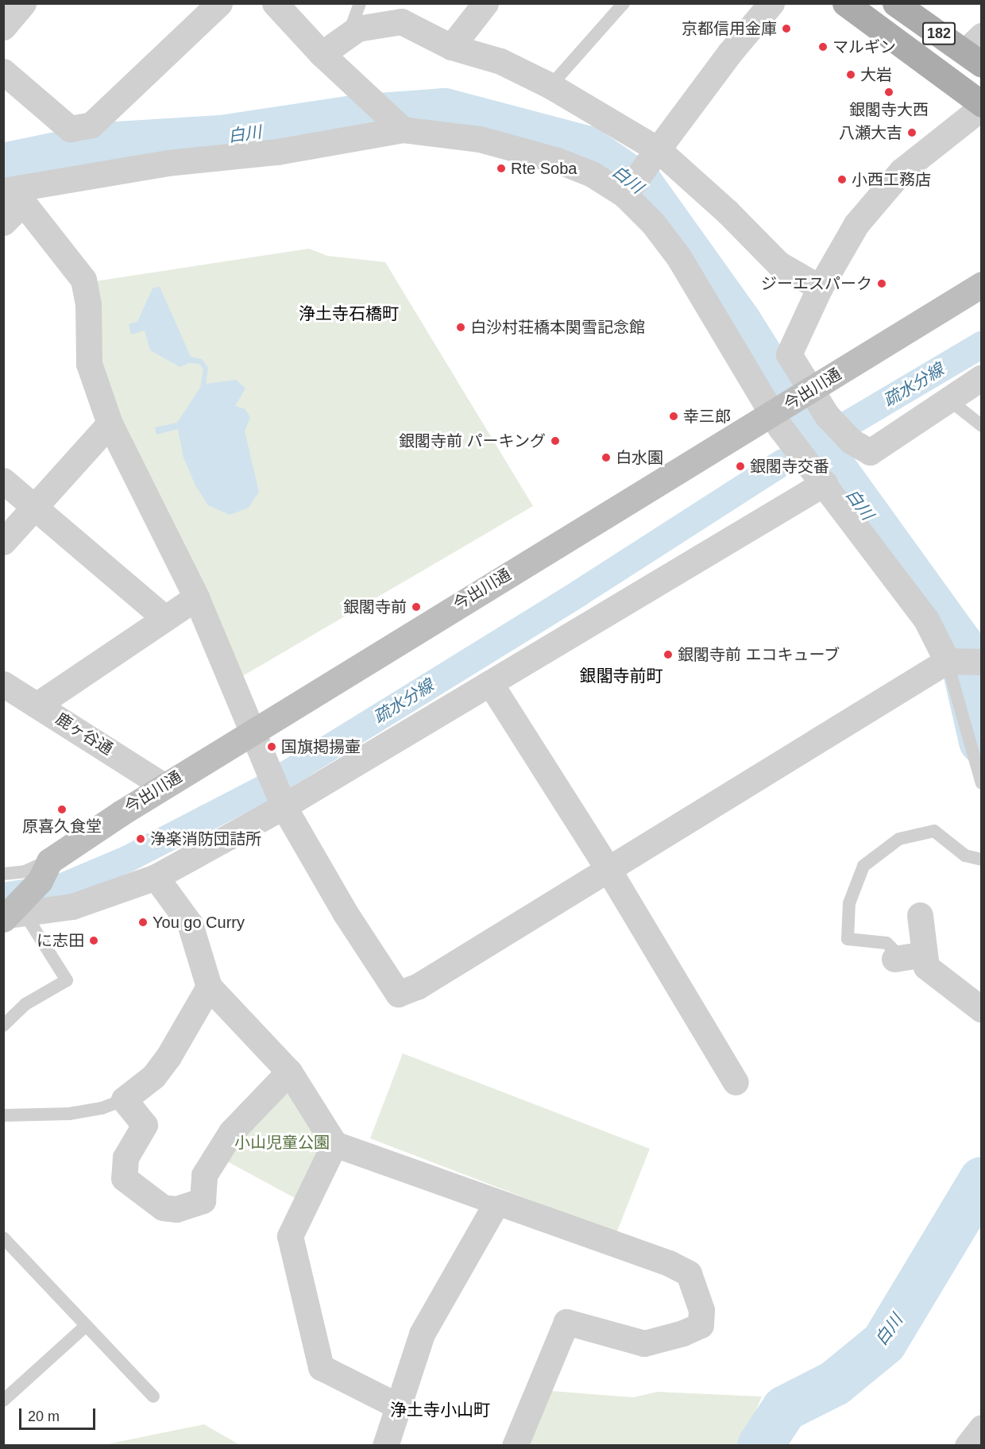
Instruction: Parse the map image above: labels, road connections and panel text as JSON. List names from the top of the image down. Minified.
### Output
{"streets":{"main road":["182","今出川通"],"street":["鹿ヶ谷通"]},"crossings":[["今出川通","鹿ヶ谷通"]],"districts":["浄土寺石橋町","銀閣寺前町","浄土寺小山町"],"water":["白川","疏水分線"],"parks":["小山児童公園"],"places":["京都信用金庫","マルギン","大岩","銀閣寺大西","八瀬大吉","Rte Soba","小西工務店","ジーエスパーク","白沙村荘橋本関雪記念館","幸三郎","銀閣寺前 パーキング","白水園","銀閣寺交番","銀閣寺前","銀閣寺前 エコキューブ","国旗掲揚壷","原喜久食堂","浄楽消防団詰所","You go Curry","に志田"],"scale_bar":"20 m"}
